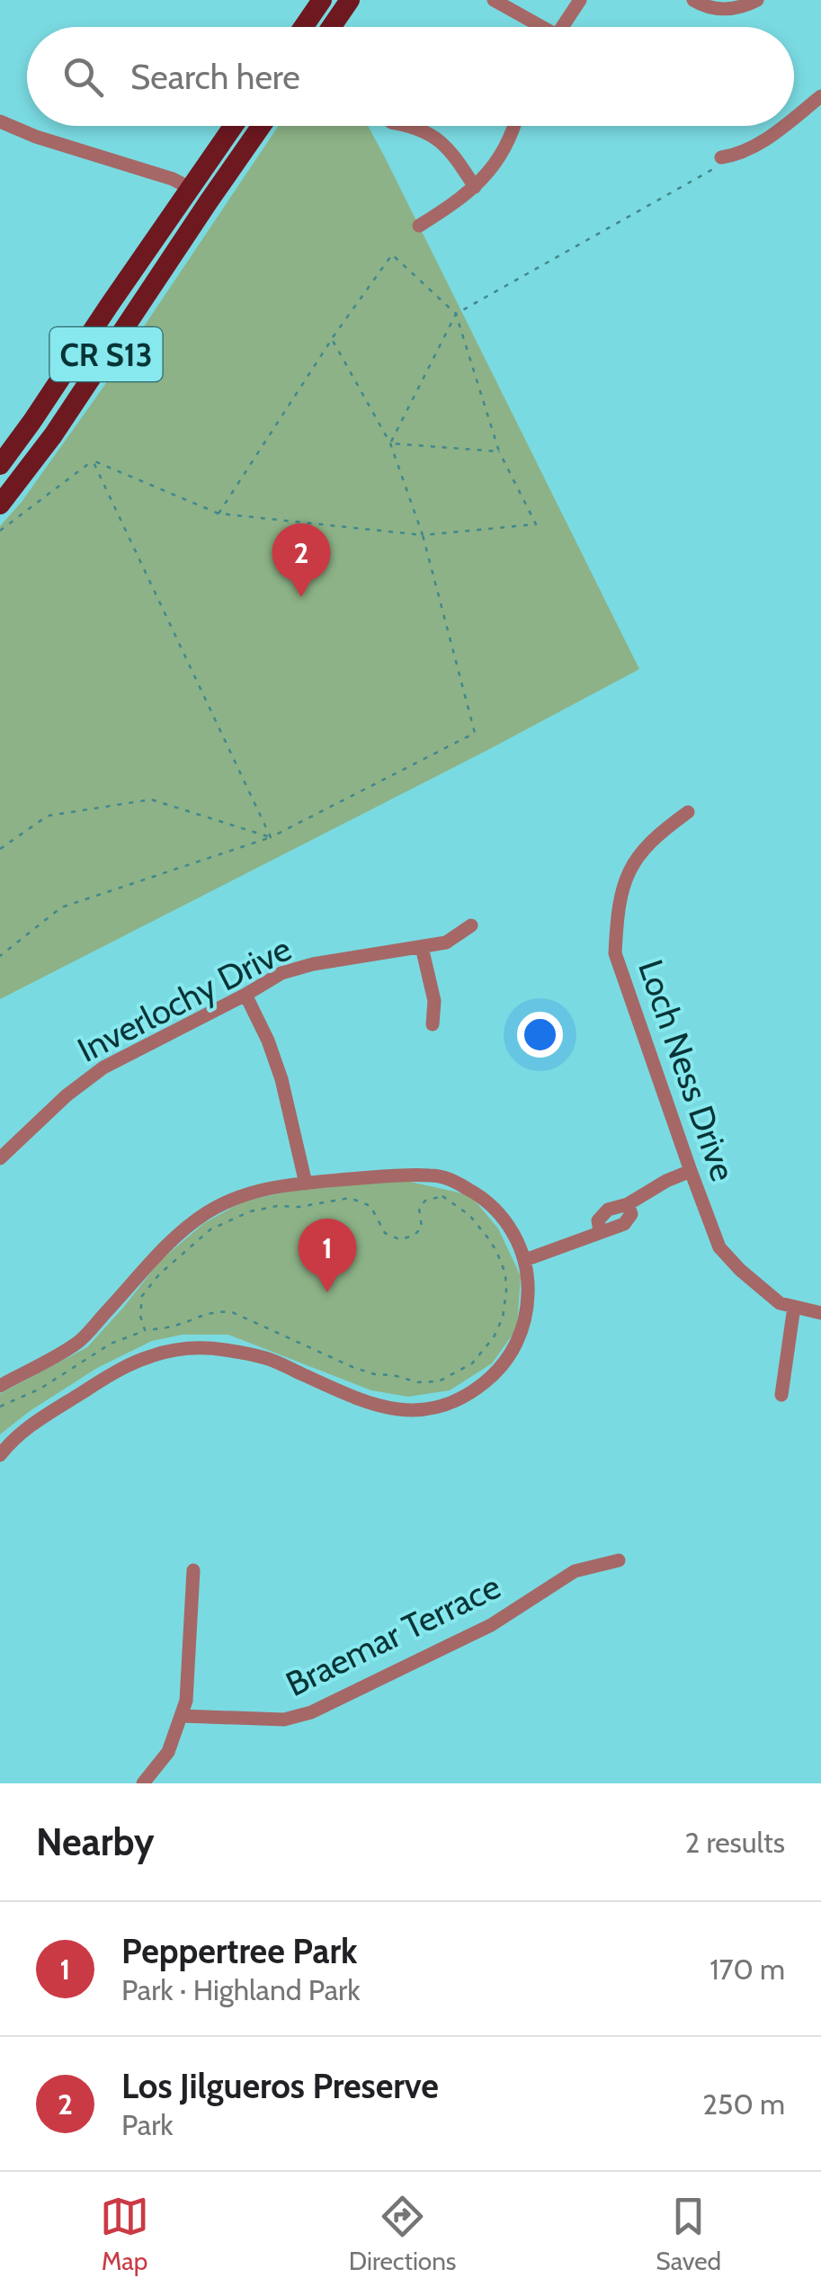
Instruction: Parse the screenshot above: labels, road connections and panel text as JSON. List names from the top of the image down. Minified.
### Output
{"streets":{"main road":["CR S13"],"street":["Inverlochy Drive","Loch Ness Drive","Braemar Terrace"]},"page":{"search":"Search here","pins":["2","1"],"heading":["Nearby","2 results"],"list":[{"mark":"1","name":"Peppertree Park","note":"Park · Highland Park","value":"170 m"},{"mark":"2","name":"Los Jilgueros Preserve","note":"Park","value":"250 m"}],"nav":["Map","Directions","Saved"]}}
